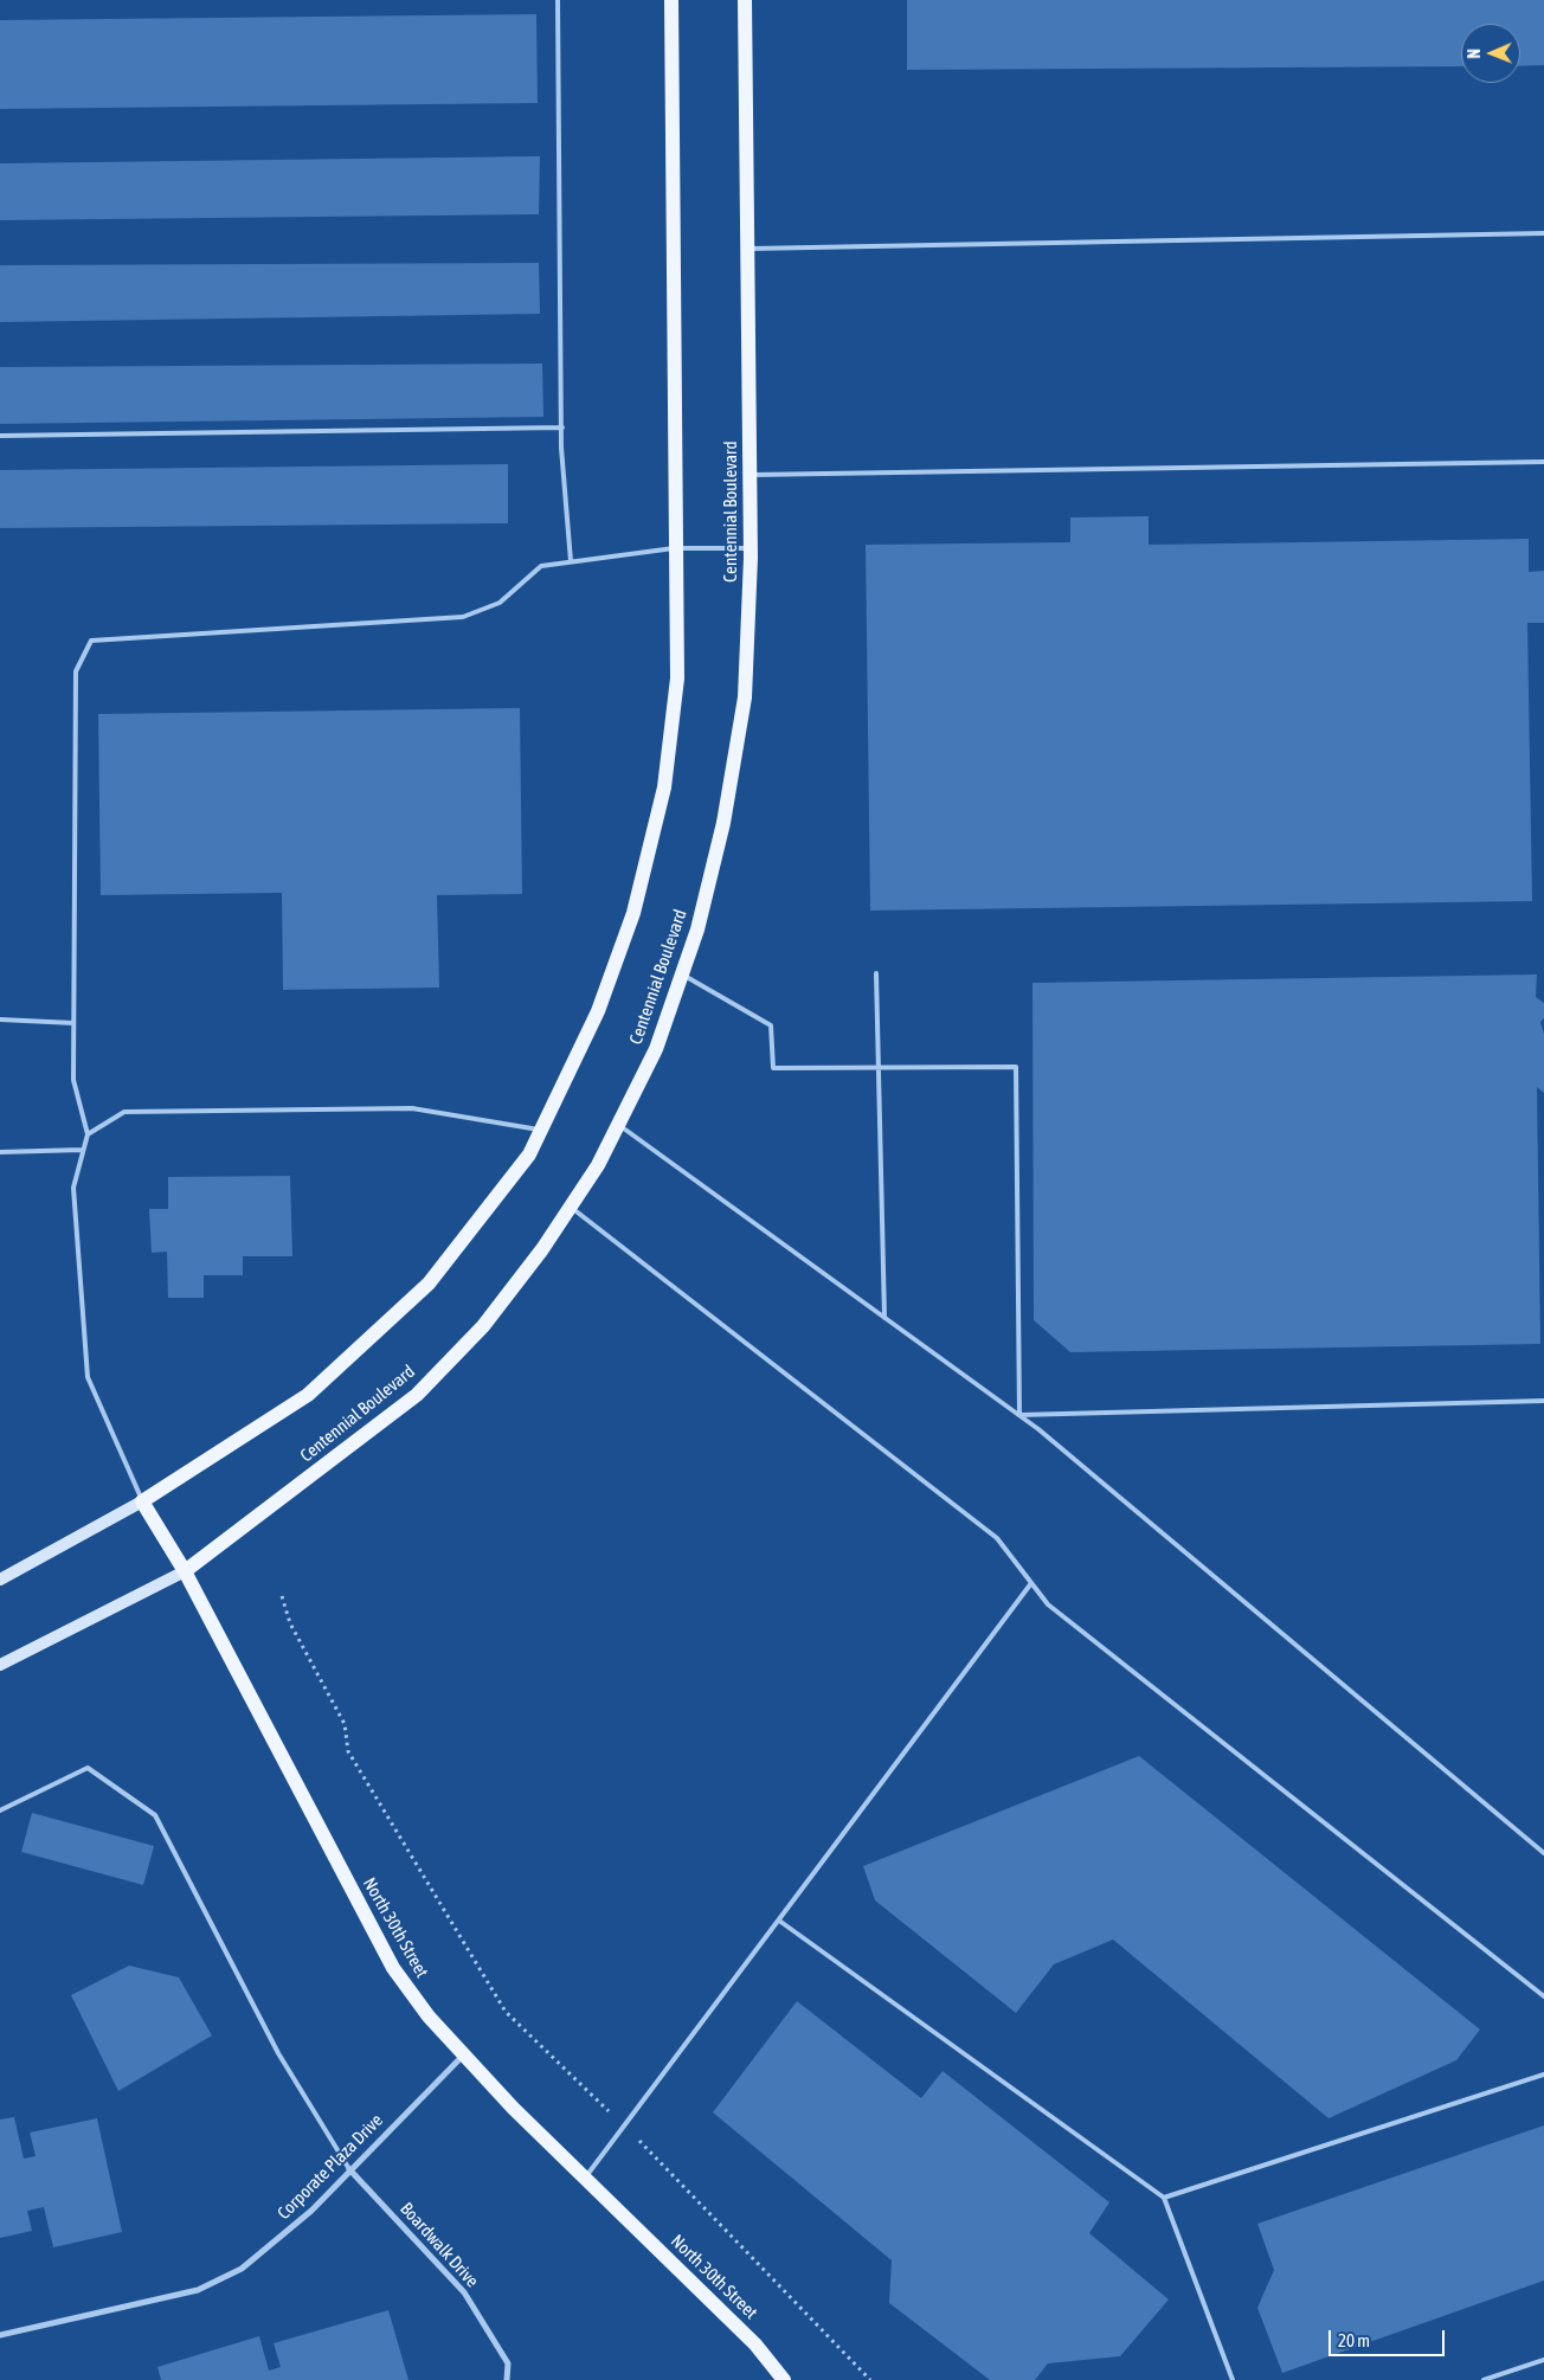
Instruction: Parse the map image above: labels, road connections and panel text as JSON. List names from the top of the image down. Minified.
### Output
{"streets":{"main road":["Centennial Boulevard","North 30th Street"],"street":["Corporate Plaza Drive","Boardwalk Drive"]},"crossings":[["Centennial Boulevard","North 30th Street"],["North 30th Street","Corporate Plaza Drive"],["Corporate Plaza Drive","Boardwalk Drive"]],"scale_bar":"20 m","north":"left"}
